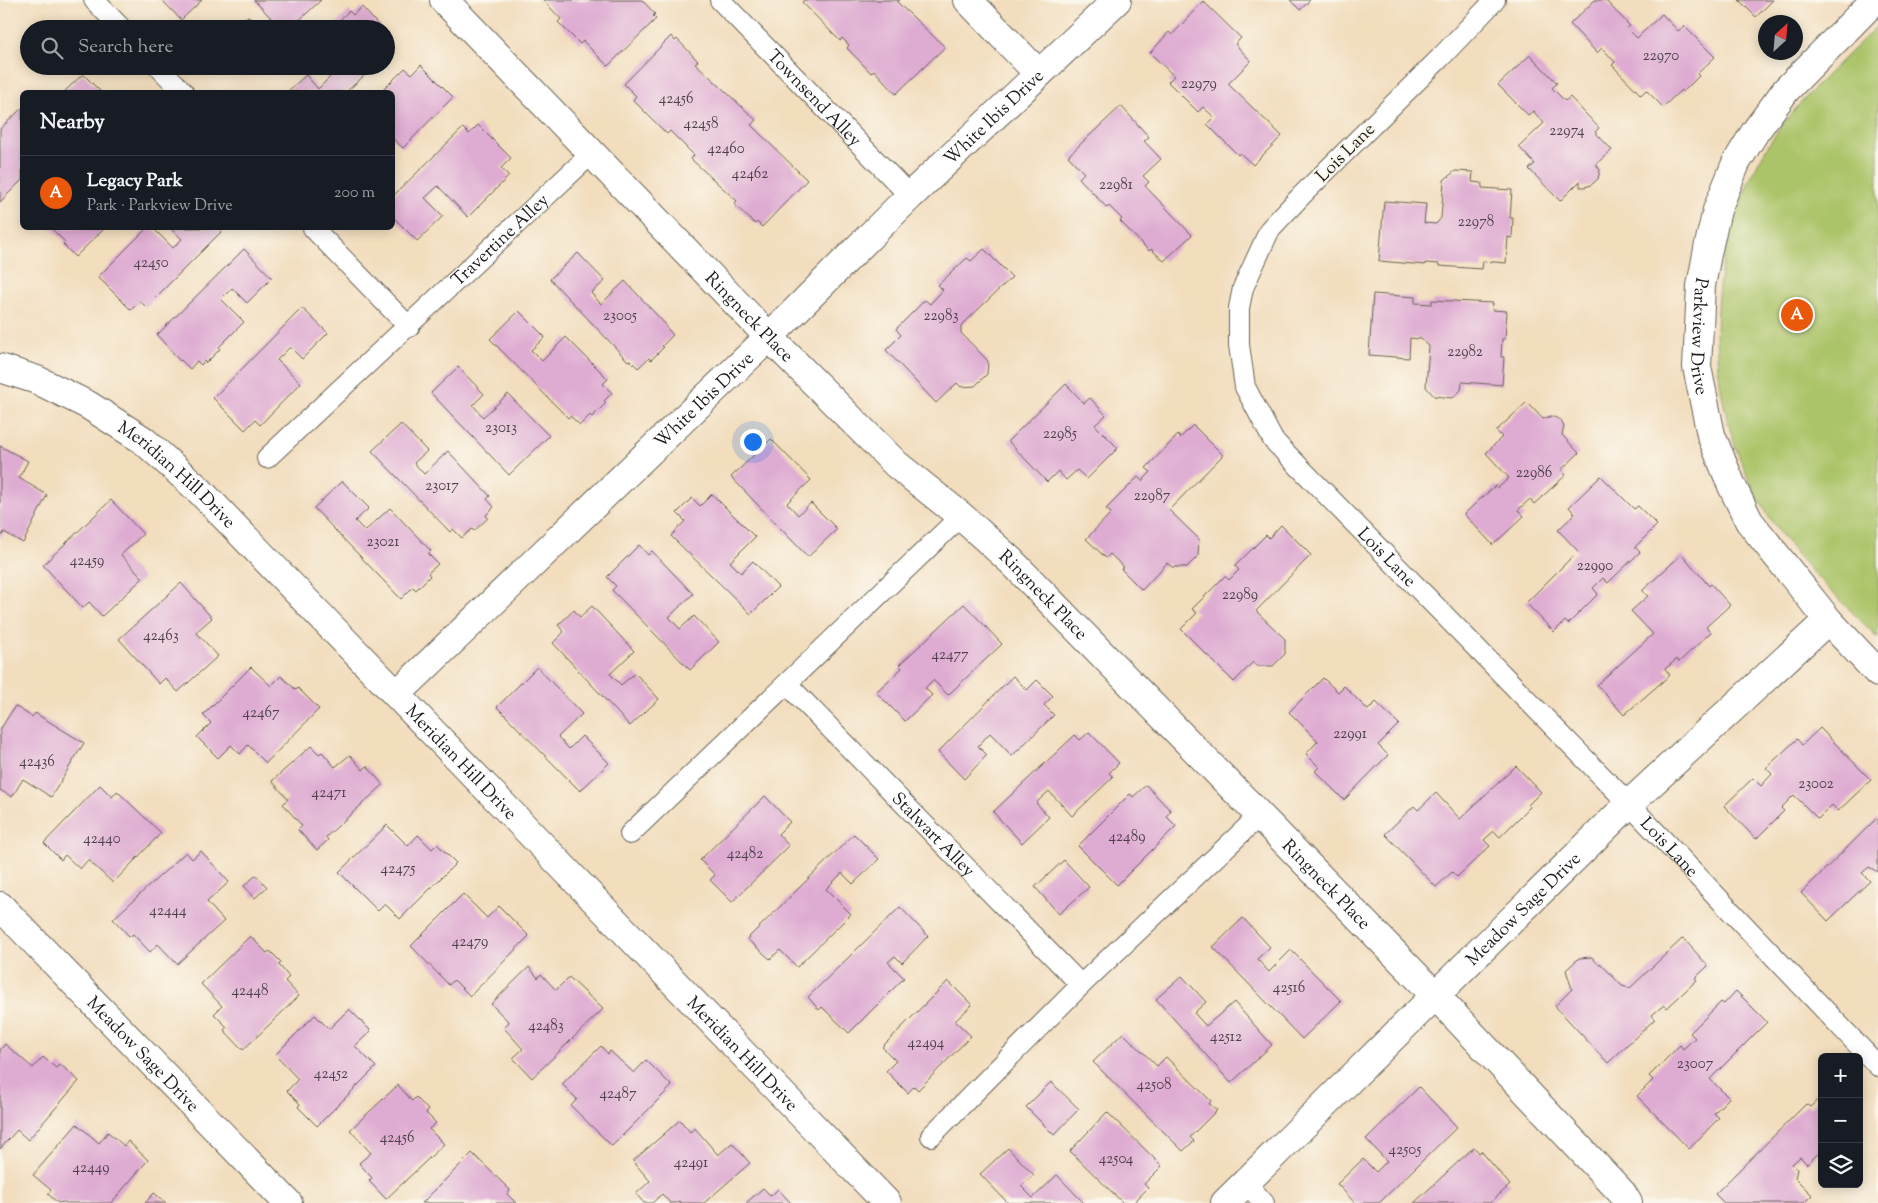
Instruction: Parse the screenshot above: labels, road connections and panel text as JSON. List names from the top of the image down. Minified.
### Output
{"streets":{"street":["White Ibis Drive","Ringneck Place","Parkview Drive","Meridian Hill Drive","Meadow Sage Drive"],"lane":["Townsend Alley","Lois Lane","Travertine Alley","Stalwart Alley"]},"crossings":[["Townsend Alley","White Ibis Drive"],["White Ibis Drive","Ringneck Place"],["White Ibis Drive","Meridian Hill Drive"],["Lois Lane","Meadow Sage Drive"],["Travertine Alley","Ringneck Place"],["Ringneck Place","Meadow Sage Drive"],["Parkview Drive","Meadow Sage Drive"]],"house_numbers":["22970","22979","42456","42458","22974","42460","42462","22981","22978","42450","23005","22983","22982","23013","22985","22986","23017","22987","23021","42459","22990","22989","42463","42477","42467","22991","42436","23002","42471","42489","42440","42482","42475","42444","42479","42516","42448","42483","42512","42494","23007","42452","42508","42487","42456","42505","42504","42491","42449"],"north":"top right","page":{"search":"Search here","heading":"Nearby","list":[{"mark":"A","name":"Legacy Park","note":"Park · Parkview Drive","value":"200 m"}],"pins":"A","map_buttons":["+","−"]}}
